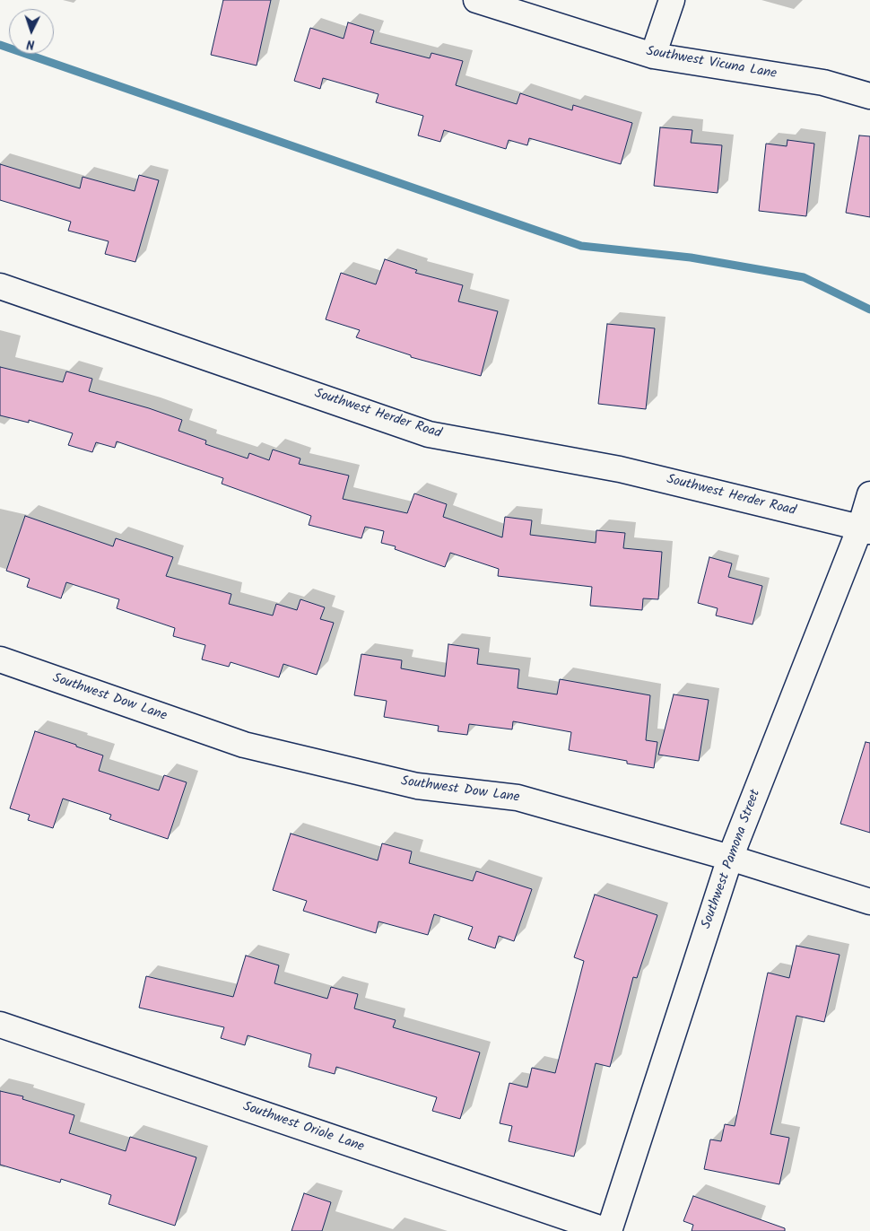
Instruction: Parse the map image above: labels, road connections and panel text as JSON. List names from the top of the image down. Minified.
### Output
{"streets":{"street":["Southwest Vicuna Lane","Southwest Herder Road","Southwest Dow Lane","Southwest Pamona Street","Southwest Oriole Lane"]},"crossings":[["Southwest Herder Road","Southwest Pamona Street"],["Southwest Dow Lane","Southwest Pamona Street"],["Southwest Pamona Street","Southwest Oriole Lane"]],"north":"bottom"}
